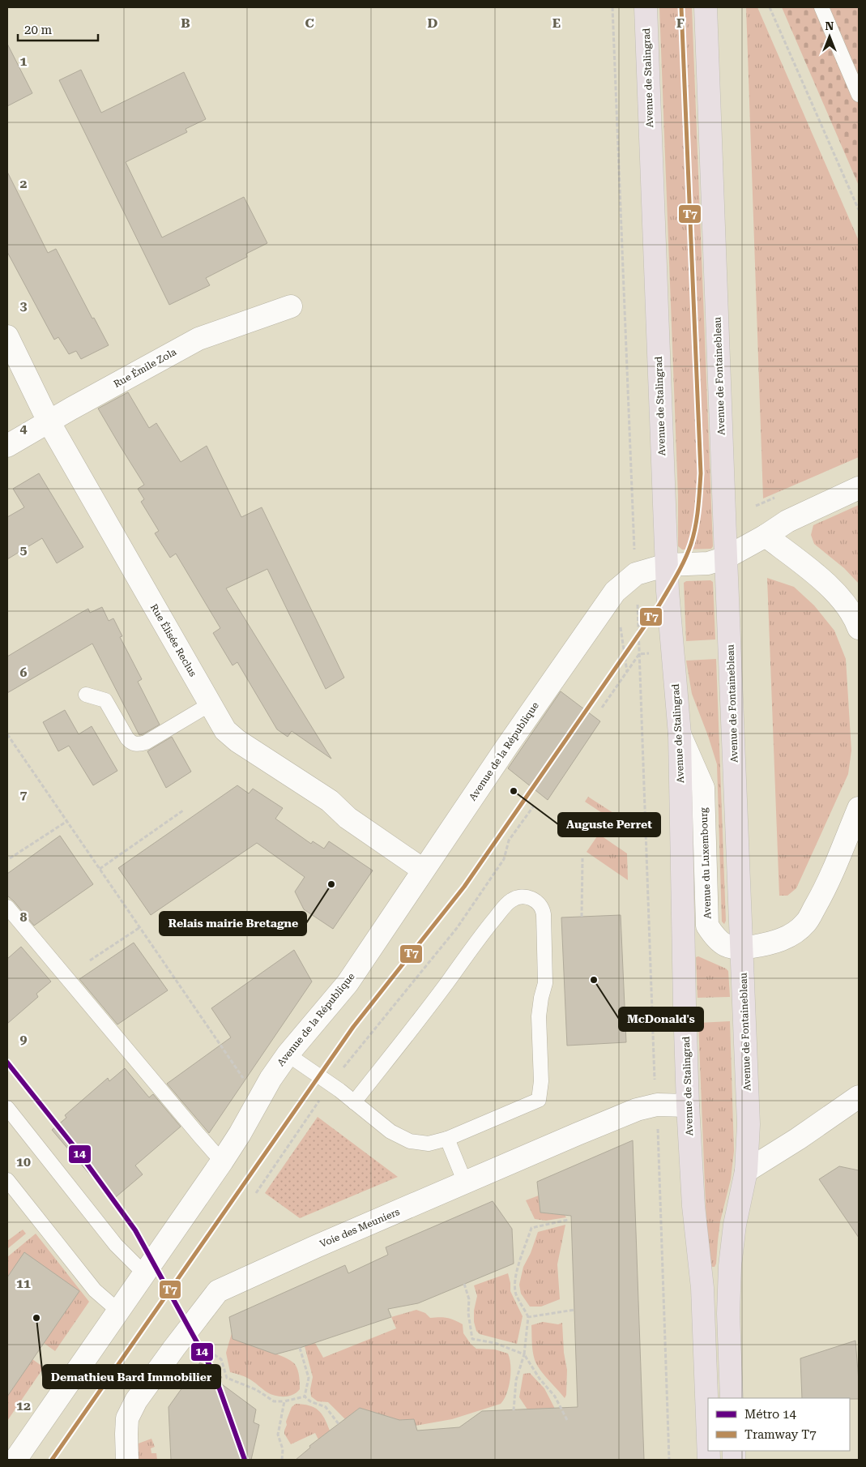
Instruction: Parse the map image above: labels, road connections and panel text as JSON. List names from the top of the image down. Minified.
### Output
{"streets":{"main road":["Avenue de Stalingrad","Avenue de Fontainebleau"],"street":["Rue Émile Zola","Rue Élisée Reclus","Avenue de la République","Avenue du Luxembourg","Voie des Meuniers"]},"crossings":[["Avenue de Stalingrad","Avenue de la République"],["Avenue de Stalingrad","Avenue du Luxembourg"],["Avenue de Stalingrad","Voie des Meuniers"],["Rue Émile Zola","Rue Élisée Reclus"],["Avenue de Fontainebleau","Avenue de la République"],["Avenue de Fontainebleau","Avenue du Luxembourg"],["Rue Élisée Reclus","Avenue de la République"]],"places":["Auguste Perret","Relais mairie Bretagne","McDonald's","Demathieu Bard Immobilier"],"lines":["tram line T7","metro line 14"],"legend":["Métro 14","Tramway T7"],"scale_bar":"20 m","north":"top","grid":{"columns":["B","C","D","E","F"],"rows":["1","2","3","4","5","6","7","8","9","10","11","12"]}}
